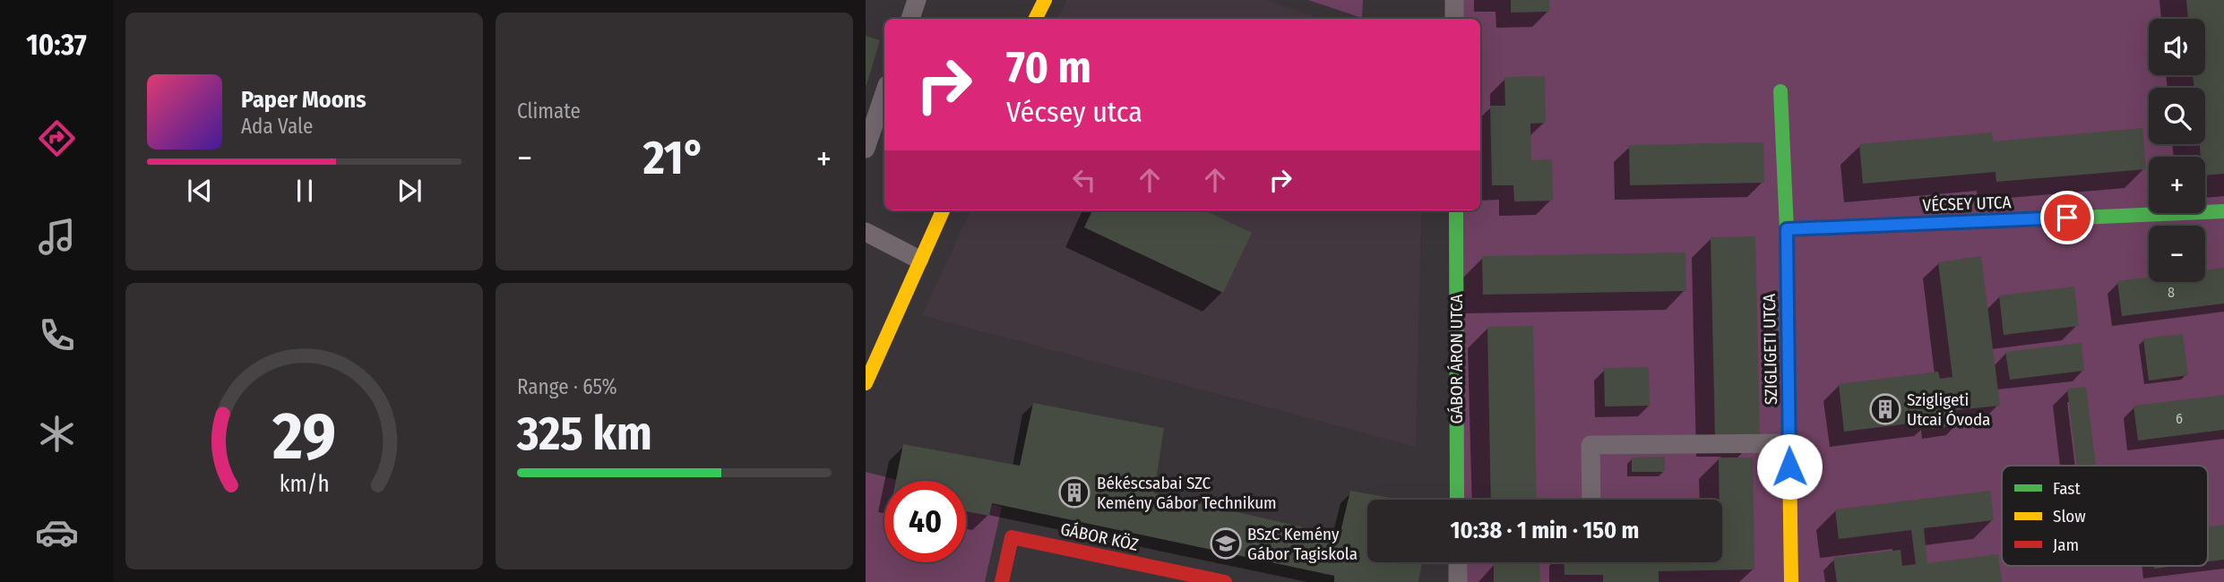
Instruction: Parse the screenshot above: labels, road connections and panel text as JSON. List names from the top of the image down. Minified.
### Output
{"streets":{"street":["VÉCSEY UTCA","SZIGLIGETI UTCA","GÁBOR ÁRON UTCA","GÁBOR KÖZ"]},"crossings":[["VÉCSEY UTCA","SZIGLIGETI UTCA"]],"places":{"building":["Szigligeti Utcai Óvoda","Békéscsabai SZC Kemény Gábor Technikum"],"school or university":["BSzC Kemény Gábor Tagiskola"]},"house_numbers":["8","6"],"legend":["Fast","Slow","Jam"],"page":{"tabs":"10:37","tile":["Climate",["Range · 65%","325 km"]],"map_buttons":["+","−"],"turn":["70 m","Vécsey utca"],"song":["Paper Moons","Ada Vale"],"heat":["−","21°","+"],"limit":"40","trip":"10:38 · 1 min · 150 m","gauge":["29","km/h"]}}
